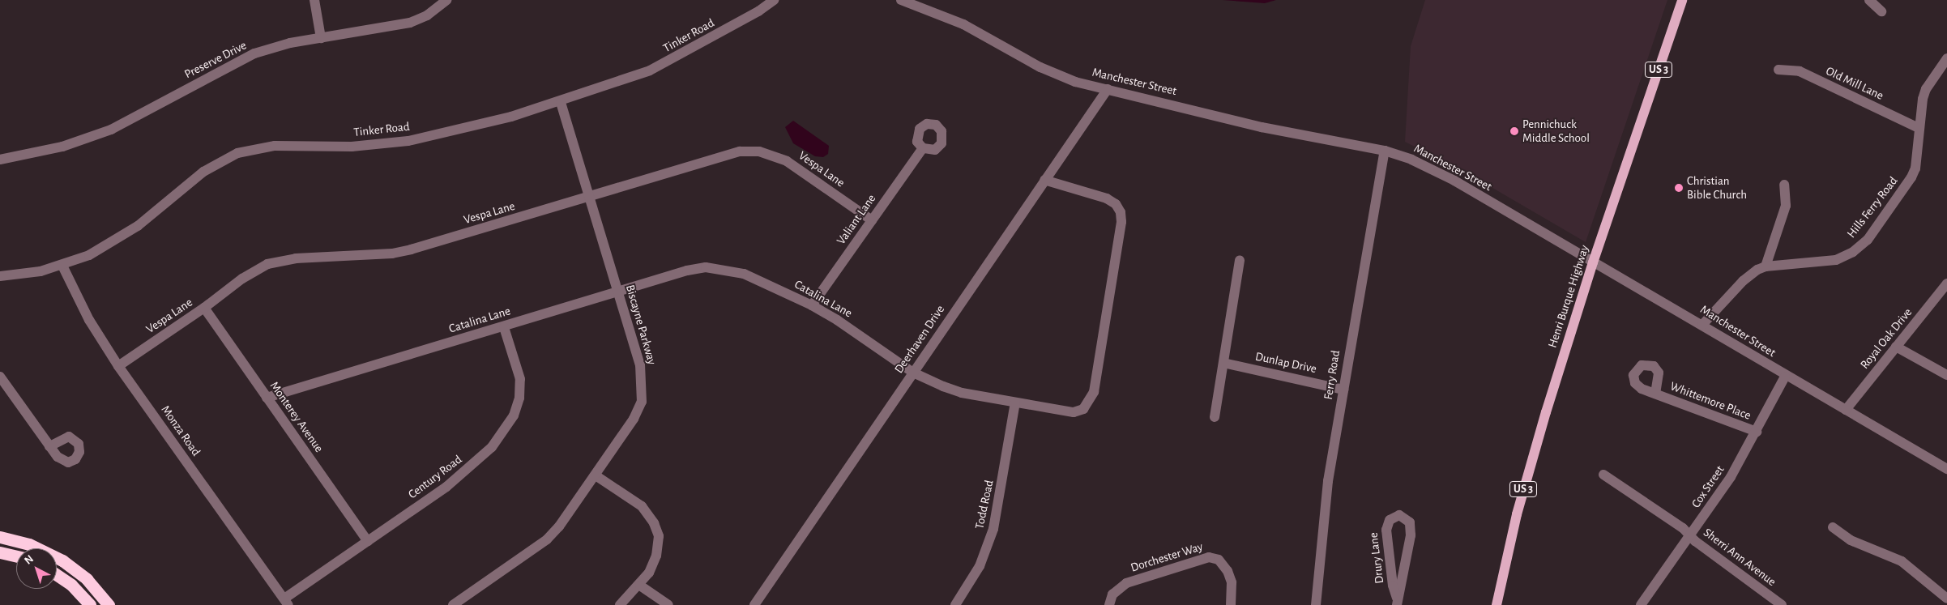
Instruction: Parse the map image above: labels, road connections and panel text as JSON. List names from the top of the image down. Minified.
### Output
{"streets":{"main road":["US 3","Henri Burque Highway"],"street":["Tinker Road","Preserve Drive","Manchester Street","Old Mill Lane","Vespa Lane","Hills Ferry Road","Valiant Lane","Catalina Lane","Biscayne Parkway","Royal Oak Drive","Deerhaven Drive","Dunlap Drive","Ferry Road","Whittemore Place","Monterey Avenue","Monza Road","Century Road","Cox Street","Todd Road","Dorchester Way","Sherri Ann Avenue","Drury Lane"]},"crossings":[["Tinker Road","Biscayne Parkway"],["Tinker Road","Monza Road"],["Manchester Street","Hills Ferry Road"],["Manchester Street","Henri Burque Highway"],["Manchester Street","Royal Oak Drive"],["Manchester Street","Deerhaven Drive"],["Manchester Street","Ferry Road"],["Manchester Street","Cox Street"],["Old Mill Lane","Hills Ferry Road"],["Vespa Lane","Valiant Lane"],["Vespa Lane","Biscayne Parkway"],["Vespa Lane","Monterey Avenue"],["Vespa Lane","Monza Road"],["Valiant Lane","Catalina Lane"],["Catalina Lane","Biscayne Parkway"],["Catalina Lane","Deerhaven Drive"],["Catalina Lane","Monterey Avenue"],["Catalina Lane","Century Road"],["Catalina Lane","Todd Road"],["Dunlap Drive","Ferry Road"],["Whittemore Place","Cox Street"],["Monterey Avenue","Century Road"],["Monza Road","Century Road"],["Cox Street","Sherri Ann Avenue"]],"places":["Pennichuck Middle School","Christian Bible Church"],"north":"top left"}
